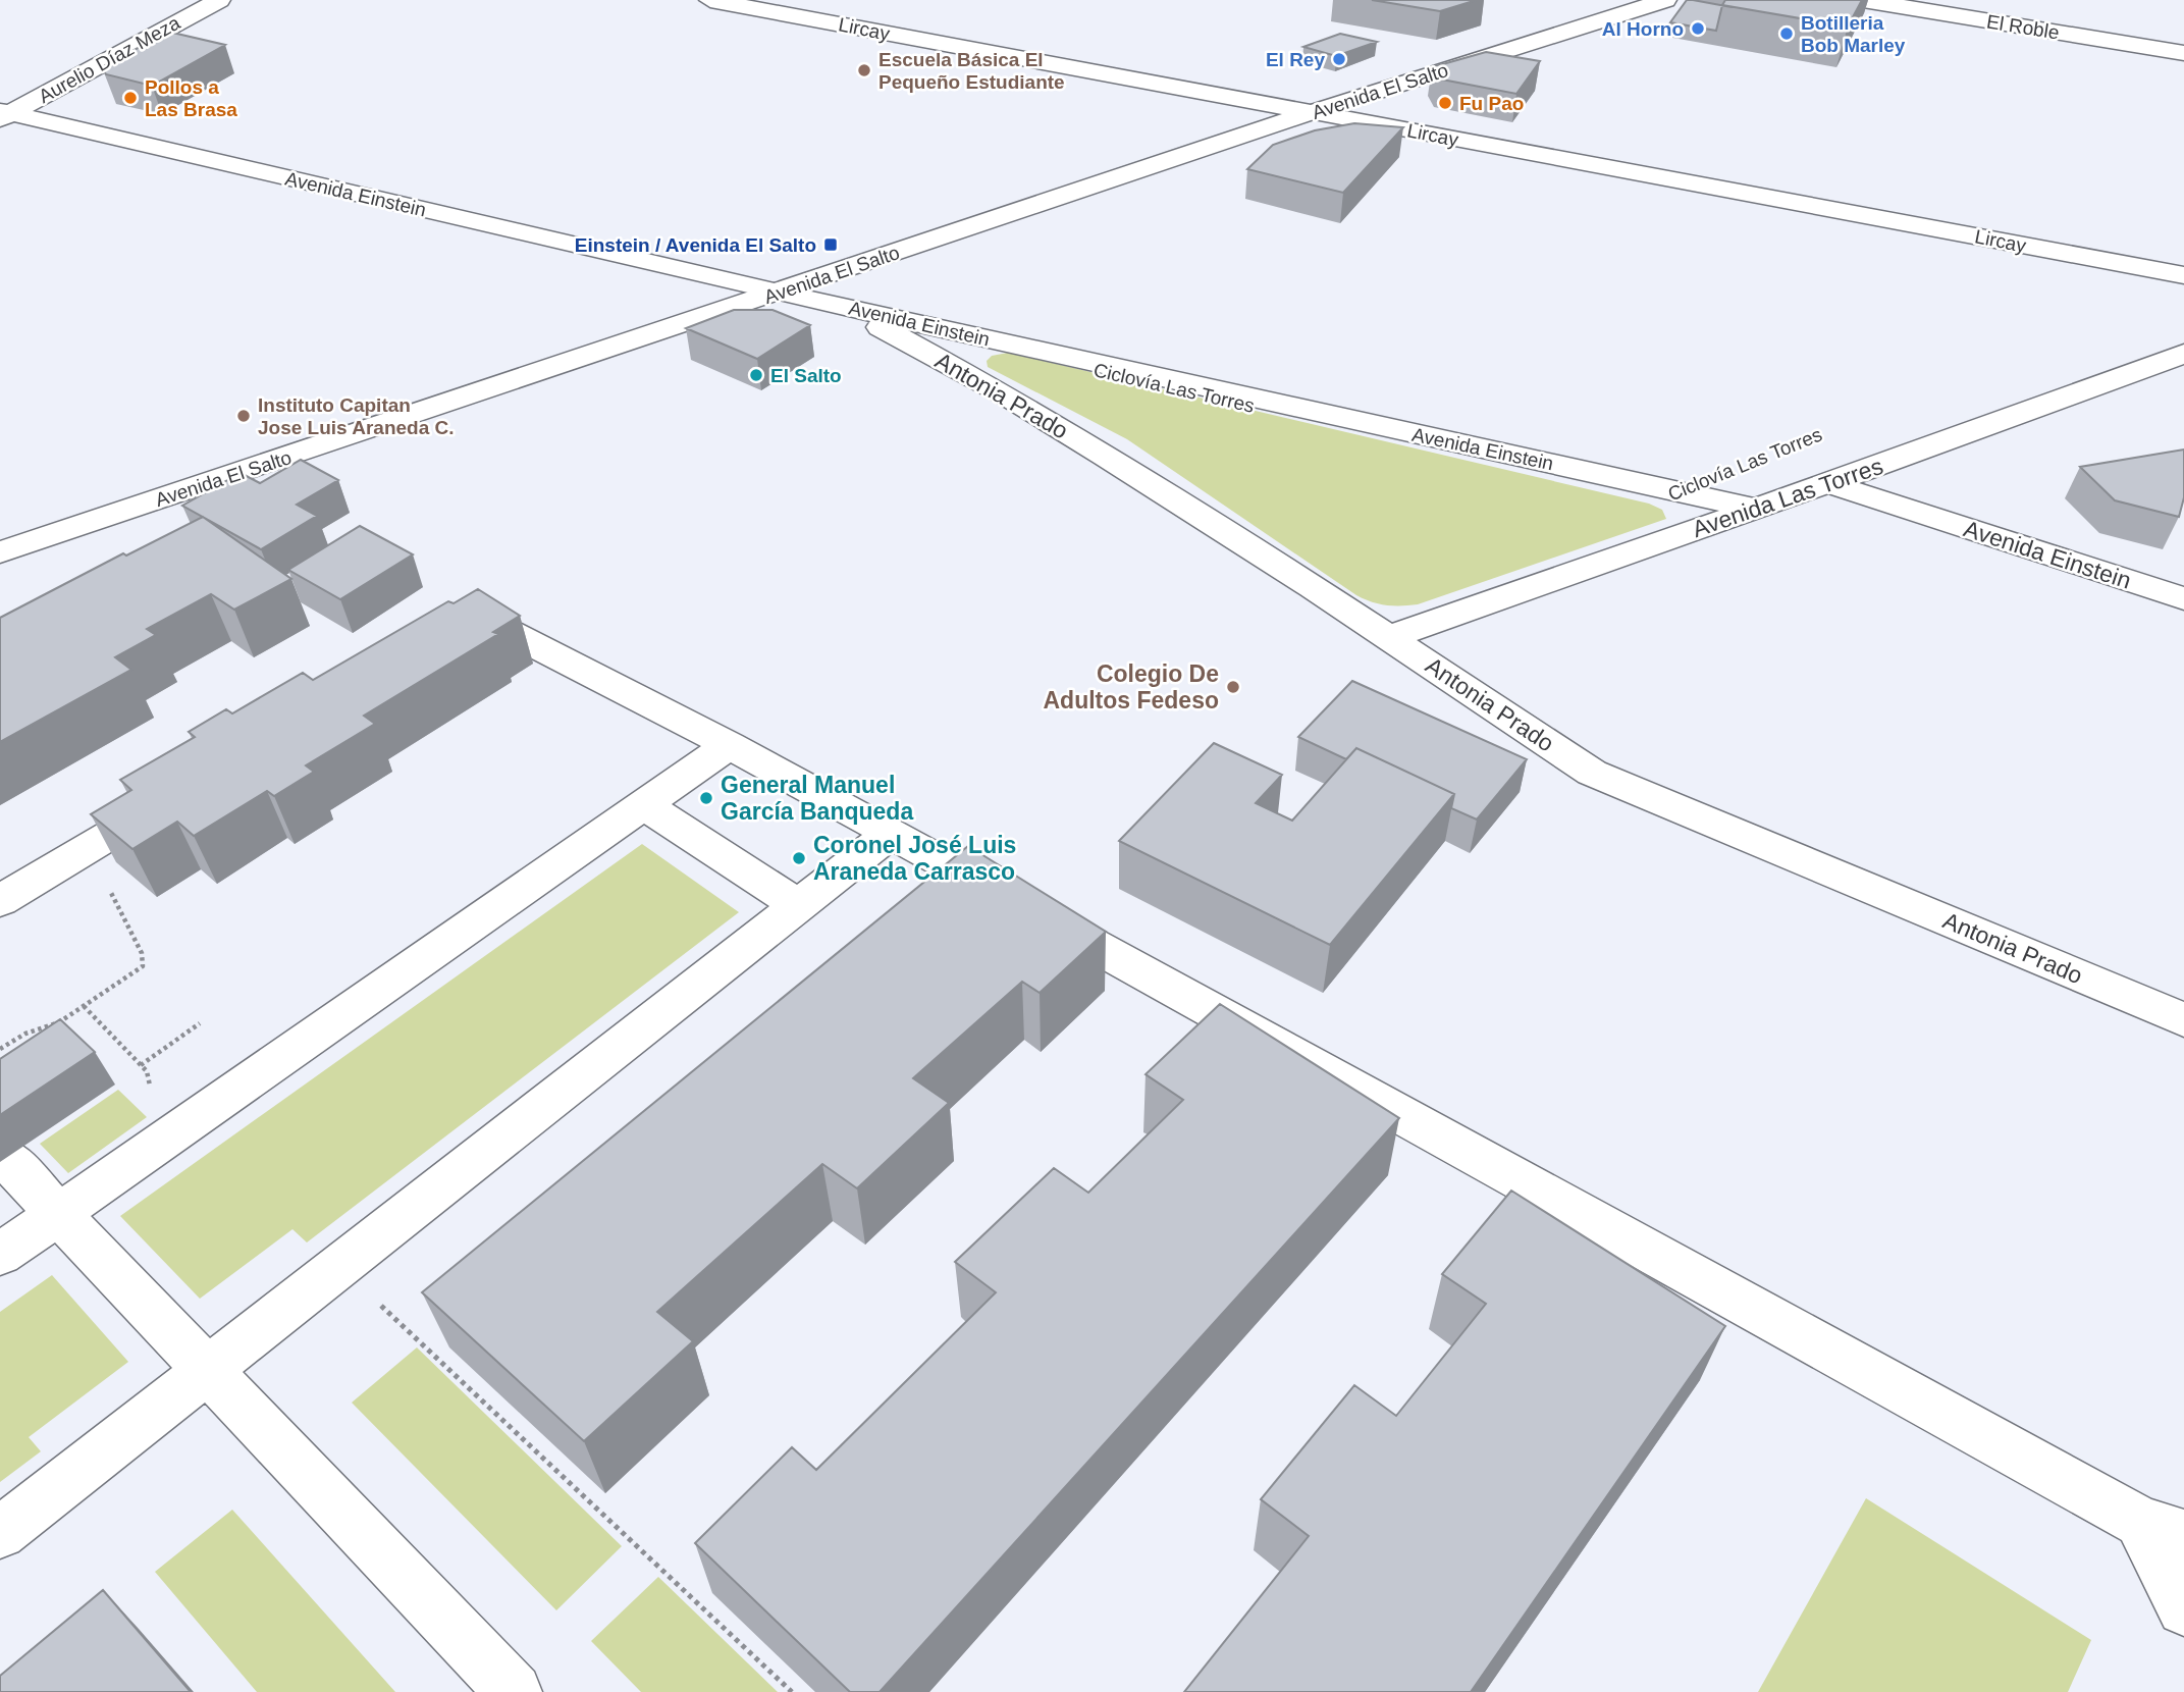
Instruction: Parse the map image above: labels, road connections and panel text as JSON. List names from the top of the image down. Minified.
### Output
{"streets":{"street":["El Roble","Lircay","Aurelio Díaz Meza","Avenida El Salto","Avenida Einstein","Antonia Prado","Avenida Las Torres"]},"crossings":[["Lircay","Avenida El Salto"],["Aurelio Díaz Meza","Avenida Einstein"],["Avenida El Salto","Avenida Einstein"],["Avenida Einstein","Antonia Prado"],["Avenida Einstein","Avenida Las Torres"],["Antonia Prado","Avenida Las Torres"]],"places":{"other":["Al Horno","Botilleria Bob Marley","El Rey","Escuela Básica El Pequeño Estudiante","Pollos a Las Brasa","Fu Pao","El Salto","Instituto Capitan Jose Luis Araneda C.","Colegio De Adultos Fedeso","General Manuel García Banqueda","Coronel José Luis Araneda Carrasco"],"transit":["Einstein / Avenida El Salto"]}}
